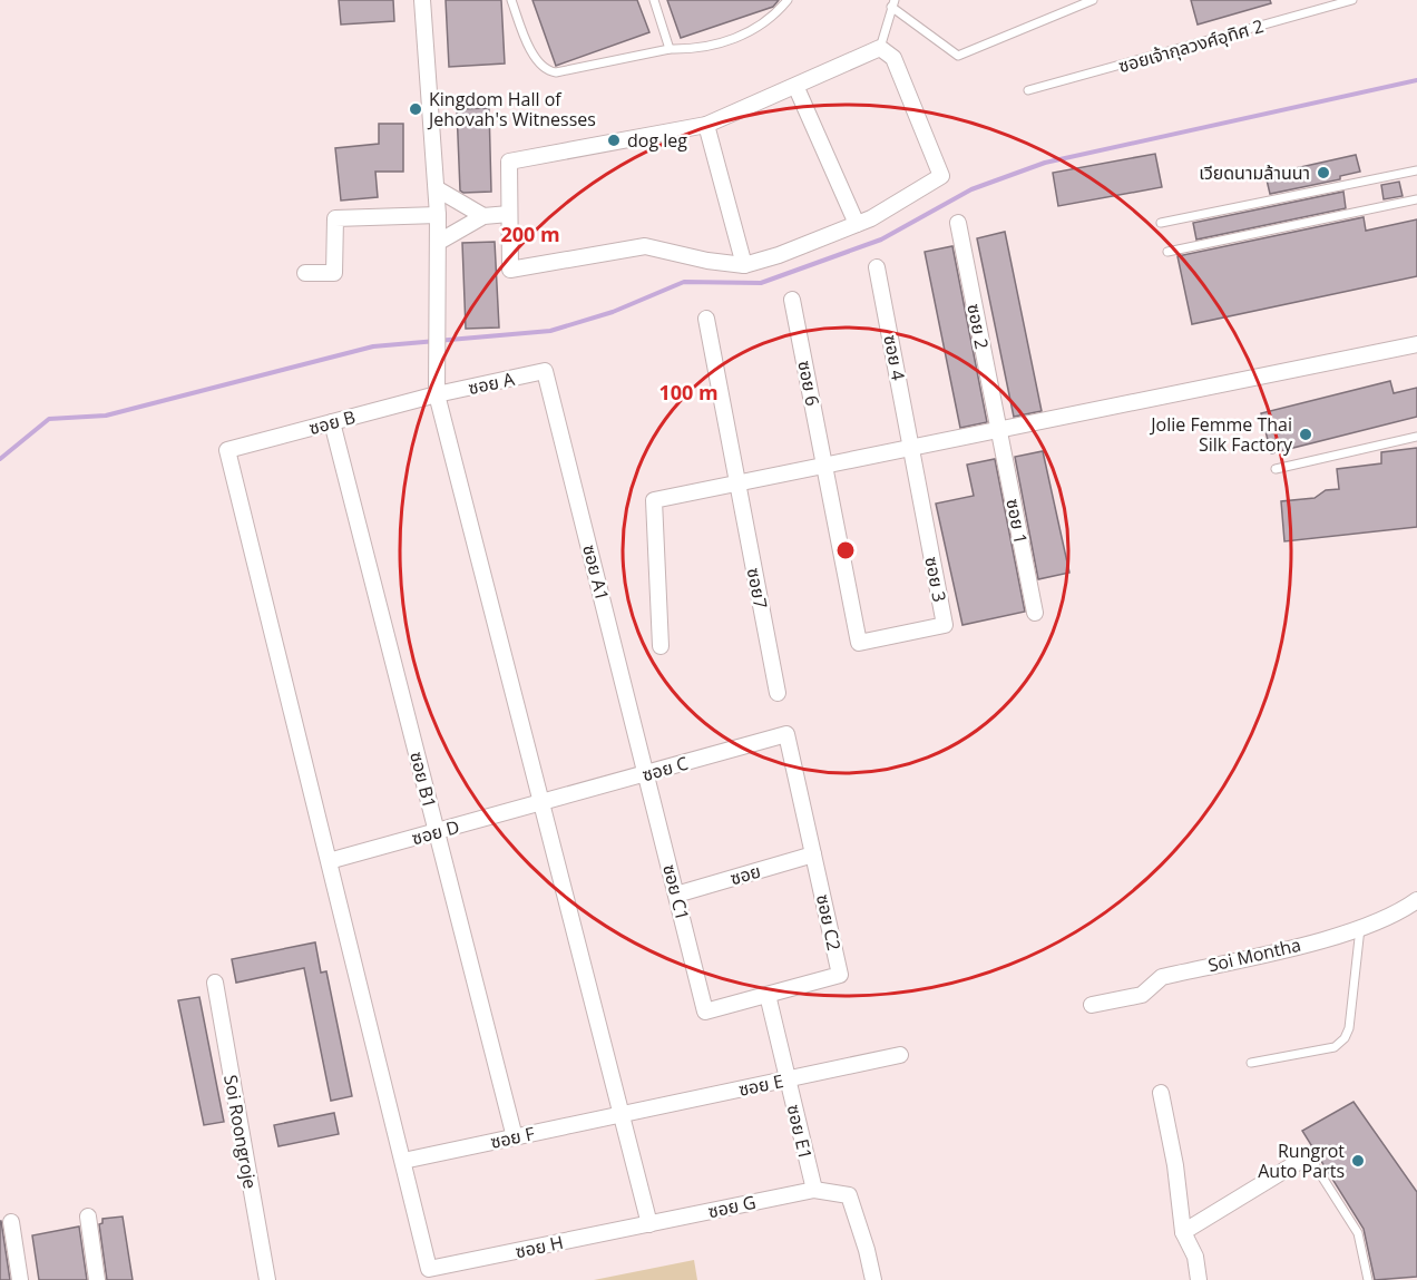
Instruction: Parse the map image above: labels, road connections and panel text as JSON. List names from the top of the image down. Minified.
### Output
{"streets":{"street":["ซอย 2","ซอย 4","ซอย A","ซอย 6","ซอย B","ซอย 1","ซอย A1","ซอย 3","ซอย7","ซอย C","ซอย B1","ซอย D","ซอย","ซอย C1","ซอย C2","Soi Montha","ซอย E","Soi Roongroje","ซอย E1","ซอย F","ซอย G","ซอย H"],"lane":["ซอยเจ้ากุลวงศ์อุทิศ 2"]},"crossings":[["ซอย 2","ซอย 1"],["ซอย 4","ซอย 3"],["ซอย A","ซอย B"],["ซอย A","ซอย A1"],["ซอย 6","ซอย 3"],["ซอย B","ซอย B1"],["ซอย B","ซอย D"],["ซอย A1","ซอย C"],["ซอย A1","ซอย C1"],["ซอย C","ซอย D"],["ซอย C","ซอย C1"],["ซอย C","ซอย C2"],["ซอย B1","ซอย D"],["ซอย B1","ซอย F"],["ซอย","ซอย C1"],["ซอย","ซอย C2"],["ซอย C1","ซอย C2"],["ซอย C2","ซอย E1"],["ซอย E","ซอย E1"],["ซอย E","ซอย F"],["ซอย E1","ซอย G"],["ซอย F","ซอย H"],["ซอย G","ซอย H"]],"places":["Kingdom Hall of Jehovah's Witnesses","dog leg","เวียดนามล้านนา","Jolie Femme Thai Silk Factory","Rungrot Auto Parts"],"rings":["200 m","100 m"]}
